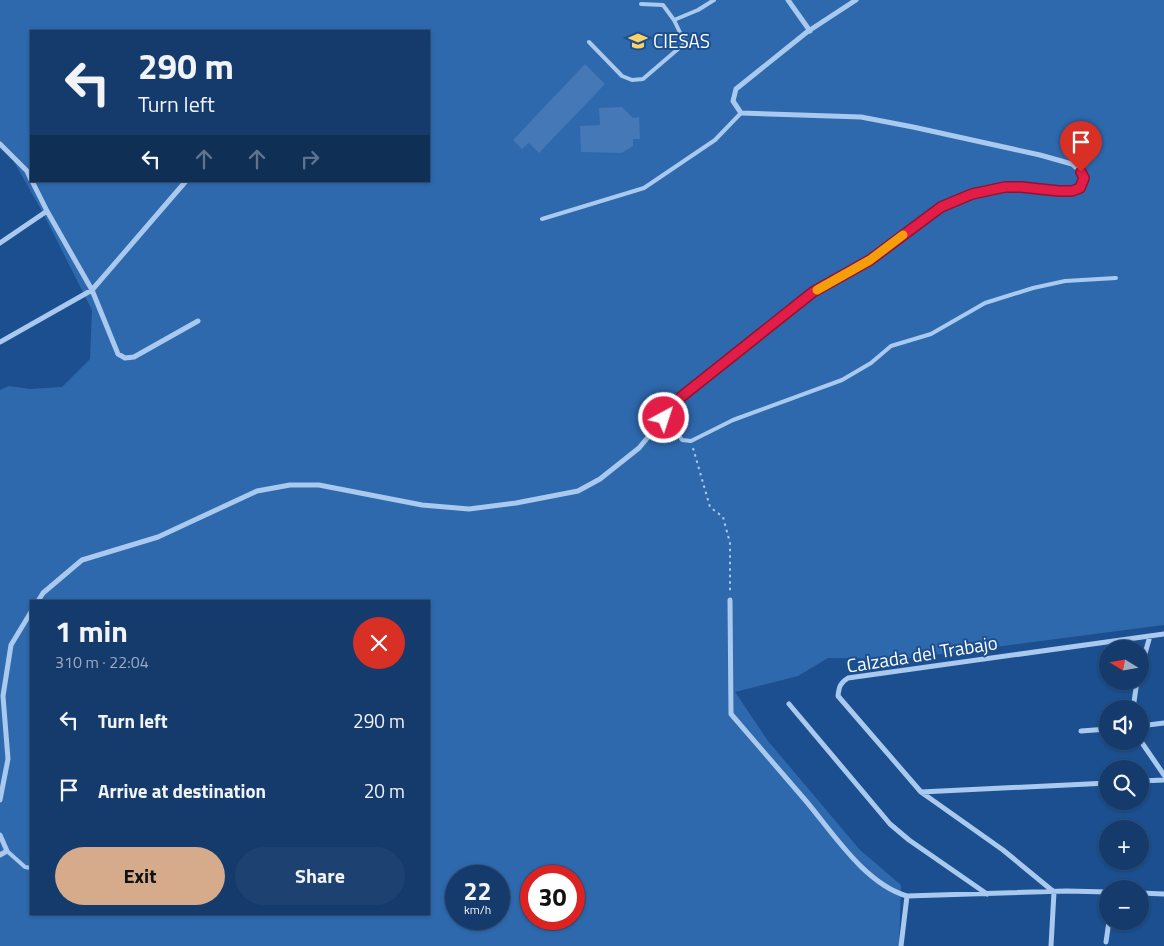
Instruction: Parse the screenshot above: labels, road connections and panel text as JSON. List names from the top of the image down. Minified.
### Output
{"streets":{"street":["Calzada del Trabajo"]},"places":{"school or university":["CIESAS"]},"north":"left","page":{"turn":["290 m","Turn left"],"heading":["1 min","310 m · 22:04"],"map_buttons":["+","−"],"list":[{"name":"Turn left","value":"290 m"},{"name":"Arrive at destination","value":"20 m"}],"buttons":["Exit","Share"],"speed":"22 km/h","limit":"30"}}
